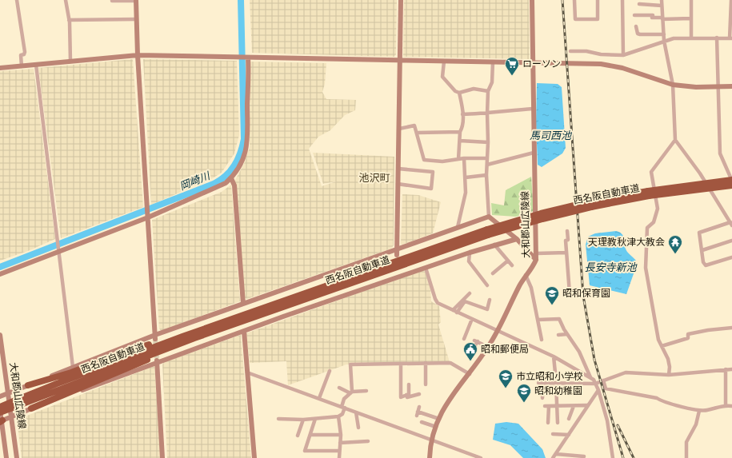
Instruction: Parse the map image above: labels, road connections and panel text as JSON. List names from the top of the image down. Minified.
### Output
{"streets":{"highway":["西名阪自動車道"],"street":["大和郡山広陵線"]},"crossings":[["西名阪自動車道","大和郡山広陵線"]],"districts":["池沢町"],"water":["馬司西池","岡崎川","長安寺新池"],"places":{"supermarket":["ローソン"],"temple":["天理教秋津大教会"],"school or university":["昭和保育園","市立昭和小学校","昭和幼稚園"],"public building":["昭和郵便局"]}}
